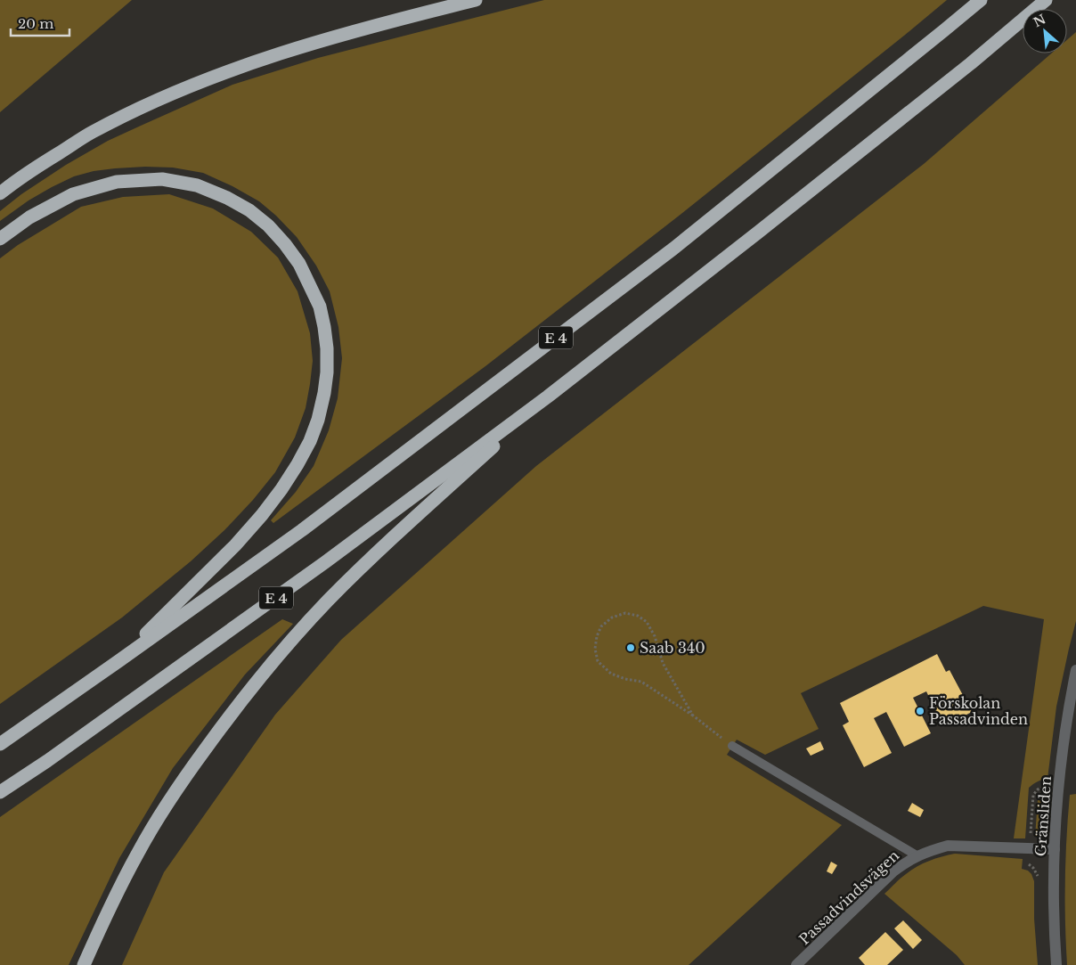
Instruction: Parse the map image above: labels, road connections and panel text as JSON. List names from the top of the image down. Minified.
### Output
{"streets":{"highway":["E 4"],"street":["Gränsliden","Passadvindsvägen"]},"crossings":[["Gränsliden","Passadvindsvägen"]],"places":["Saab 340","Förskolan Passadvinden"],"scale_bar":"20 m","north":"top left"}
